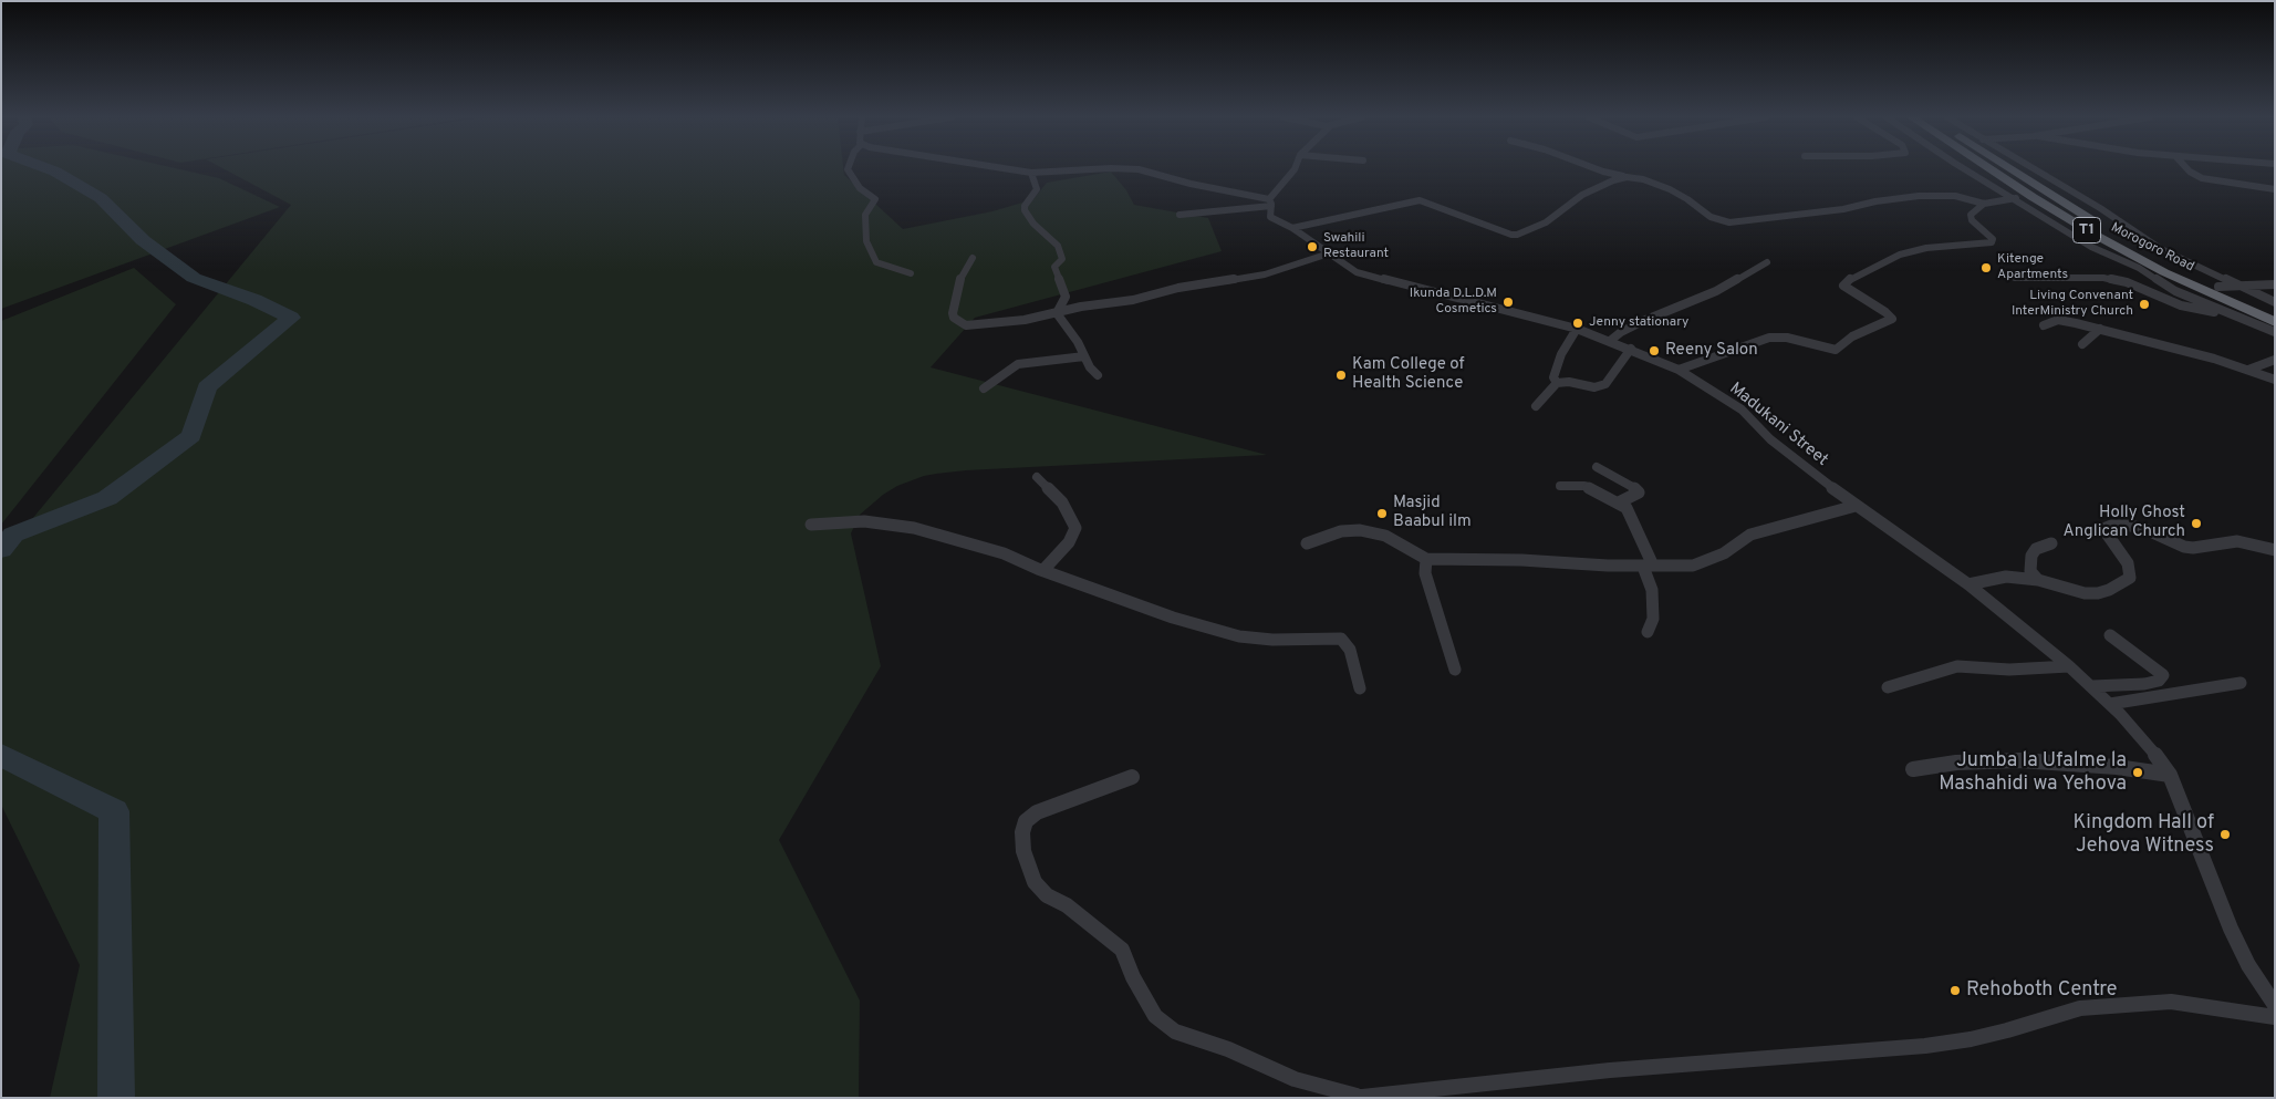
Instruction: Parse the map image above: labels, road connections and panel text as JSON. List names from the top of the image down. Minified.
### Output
{"streets":{"highway":["T1","Morogoro Road"],"street":["Madukani Street"]},"places":["Swahili Restaurant","Kitenge Apartments","Ikunda D.L.D.M Cosmetics","Living Convenant InterMinistry Church","Jenny stationary","Reeny Salon","Kam College of Health Science","Masjid Baabul ilm","Holly Ghost Anglican Church","Jumba la Ufalme la Mashahidi wa Yehova","Kingdom Hall of Jehova Witness","Rehoboth Centre"]}
